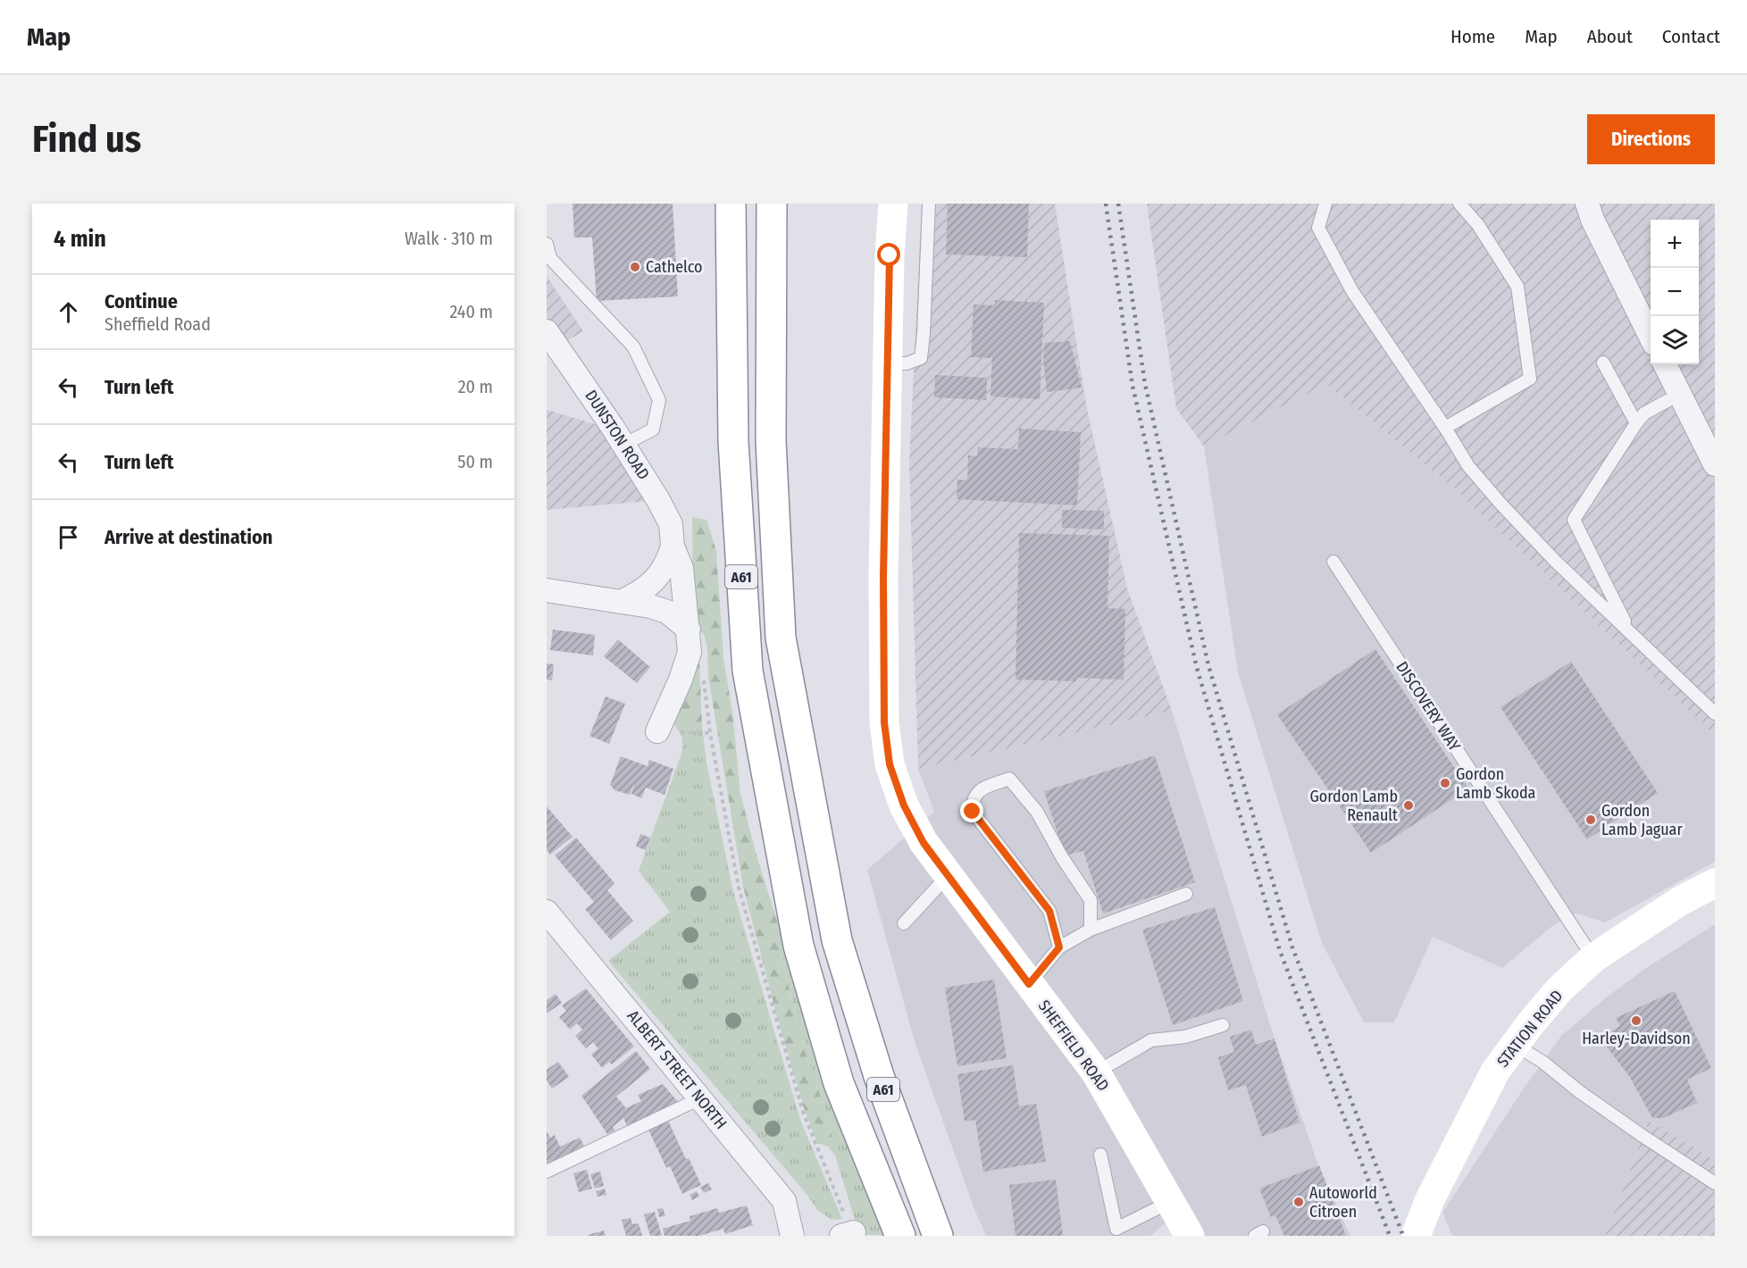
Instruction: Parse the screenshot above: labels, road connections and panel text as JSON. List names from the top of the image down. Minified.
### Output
{"streets":{"main road":["A61","STATION ROAD","SHEFFIELD ROAD"],"street":["DUNSTON ROAD","ALBERT STREET NORTH"],"lane":["DISCOVERY WAY"]},"crossings":[["DISCOVERY WAY","STATION ROAD"]],"places":["Cathelco","Gordon Lamb Skoda","Gordon Lamb Renault","Gordon Lamb Jaguar","Harley-Davidson","Autoworld Citroen"],"page":{"header":"Map","nav":["Home","Map","About","Contact"],"buttons":"Directions","title":"Find us","heading":["4 min","Walk · 310 m"],"map_buttons":["+","−"],"list":[["Continue","Sheffield Road","240 m"],["Turn left","20 m"],["Turn left","50 m"],"Arrive at destination"]}}
